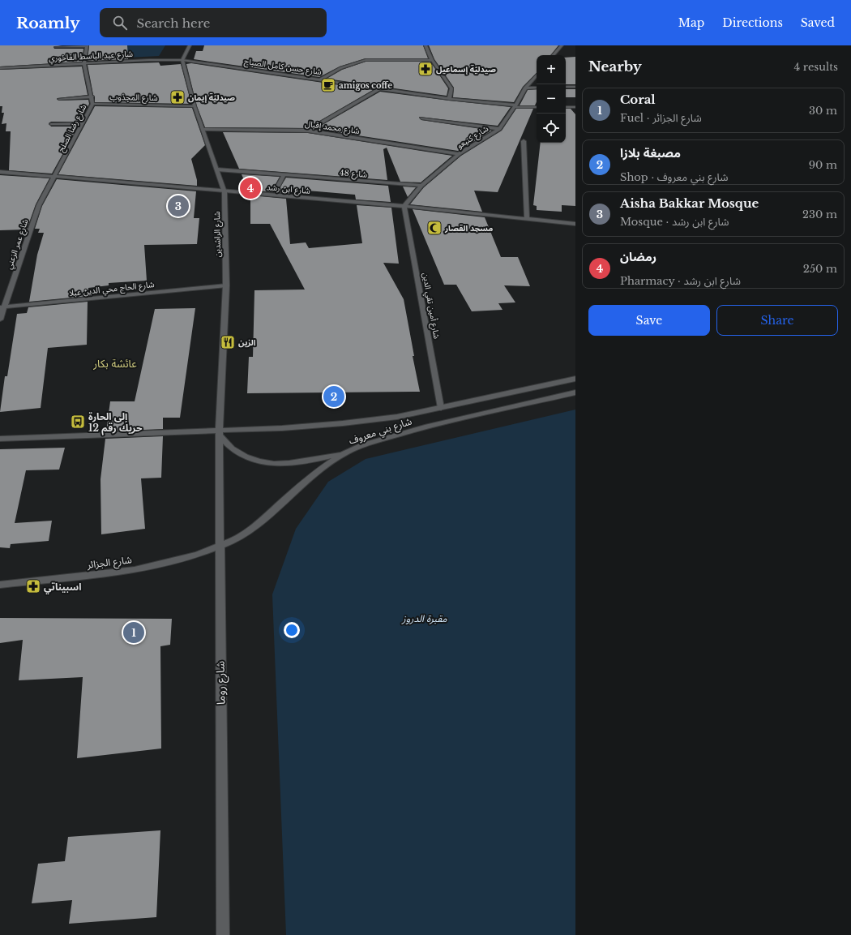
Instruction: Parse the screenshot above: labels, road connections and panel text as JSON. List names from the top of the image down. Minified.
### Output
{"streets":{"street":["شارع عبد الباسط الفاخوري","شارع حسن كامل الصباح","شارع المجذوب","شارع محمد إقبال","شارع رضا الصلح","شارع كنيعو","شارع 48","شارع ابن رشد","شارع الراشدين","شارع عمر الزعني","شارع الحاج محي الدين عبلا","شارع أمين تقي الدين","شارع بني معروف","شارع الجزائر","شارع روما"]},"crossings":[["شارع عبد الباسط الفاخوري","شارع حسن كامل الصباح"],["شارع عبد الباسط الفاخوري","شارع رضا الصلح"],["شارع عبد الباسط الفاخوري","شارع الراشدين"],["شارع حسن كامل الصباح","شارع كنيعو"],["شارع حسن كامل الصباح","شارع الراشدين"],["شارع المجذوب","شارع رضا الصلح"],["شارع المجذوب","شارع الراشدين"],["شارع محمد إقبال","شارع كنيعو"],["شارع محمد إقبال","شارع الراشدين"],["شارع رضا الصلح","شارع ابن رشد"],["شارع رضا الصلح","شارع عمر الزعني"],["شارع كنيعو","شارع 48"],["شارع كنيعو","شارع ابن رشد"],["شارع كنيعو","شارع أمين تقي الدين"],["شارع 48","شارع الراشدين"],["شارع ابن رشد","شارع الراشدين"],["شارع ابن رشد","شارع عمر الزعني"],["شارع ابن رشد","شارع أمين تقي الدين"],["شارع الراشدين","شارع الحاج محي الدين عبلا"],["شارع الراشدين","شارع بني معروف"],["شارع الراشدين","شارع روما"],["شارع عمر الزعني","شارع الحاج محي الدين عبلا"],["شارع أمين تقي الدين","شارع بني معروف"],["شارع بني معروف","شارع الجزائر"],["شارع بني معروف","شارع روما"],["شارع الجزائر","شارع روما"]],"districts":["عائشة بكار"],"parks":["مقبرة الدروز"],"places":{"pharmacy":["صيدليّة إسماعيل","صيدليّة إيمان","اسبيناتي"],"cafe":["amigos coffe"],"mosque":["مسجد القصار"],"restaurant":["الزين"],"bus stop":["إلی الحارة حريك رقم 12"]},"page":{"header":"Roamly","search":"Search here","nav":["Map","Directions","Saved"],"heading":["Nearby","4 results"],"map_buttons":["+","−"],"list":[{"mark":"1","name":"Coral","note":"Fuel · شارع الجزائر","value":"30 m"},{"mark":"2","name":"مصبغة بلازا","note":"Shop · شارع بني معروف","value":"90 m"},{"mark":"3","name":"Aisha Bakkar Mosque","note":"Mosque · شارع ابن رشد","value":"230 m"},{"mark":"4","name":"رمضان","note":"Pharmacy · شارع ابن رشد","value":"250 m"}],"pins":["4","3","2","1"],"buttons":["Save","Share"]}}
